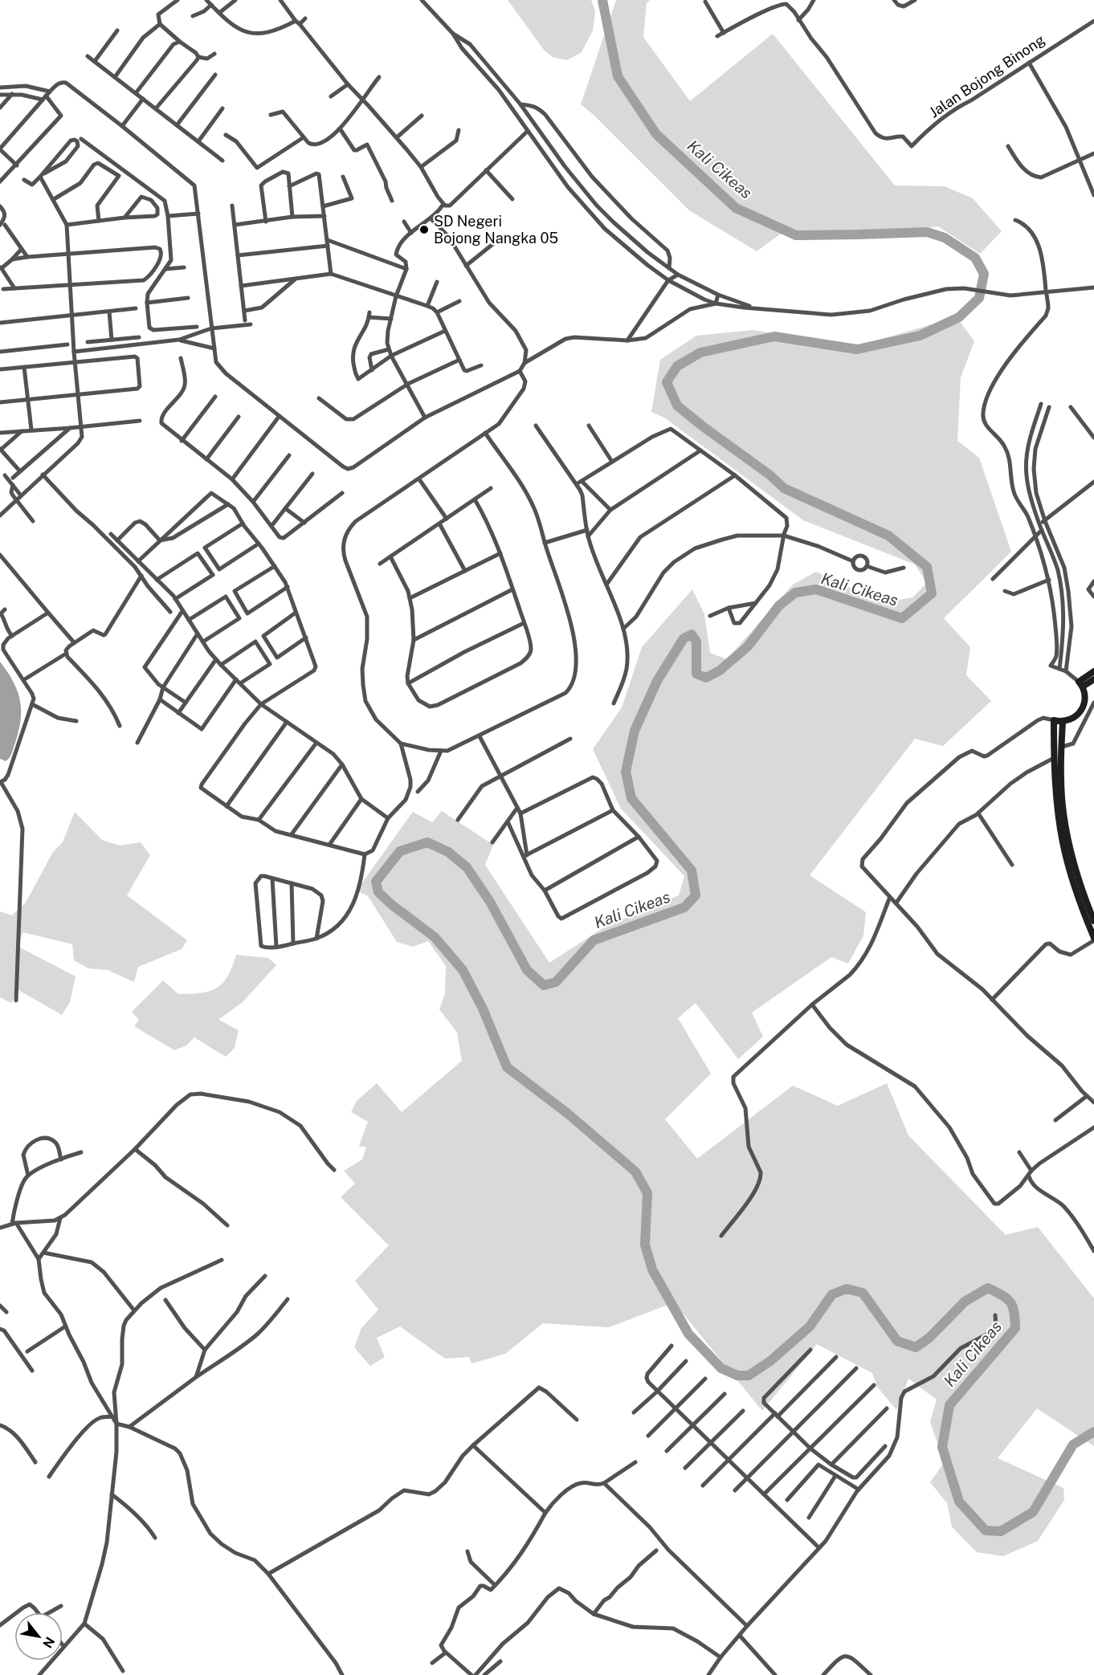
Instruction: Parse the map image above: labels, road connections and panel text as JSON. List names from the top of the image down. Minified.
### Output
{"streets":{"street":["Jalan Bojong Binong"]},"water":["Kali Cikeas"],"places":["SD Negeri Bojong Nangka 05"],"north":"bottom right"}
